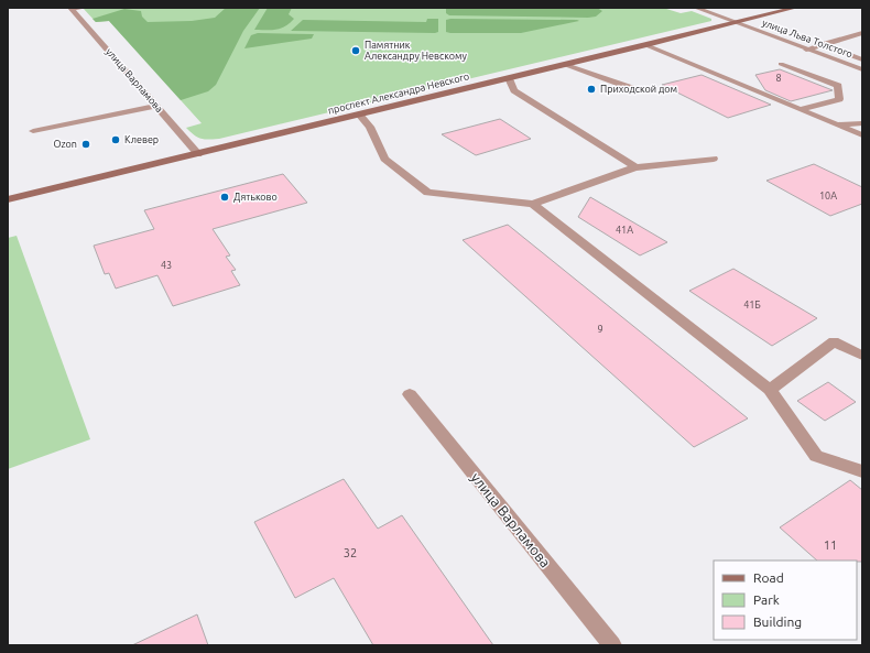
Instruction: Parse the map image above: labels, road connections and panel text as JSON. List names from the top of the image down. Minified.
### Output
{"streets":{"main road":["проспект Александра Невского"],"street":["улица Льва Толстого","улица Варламова"]},"crossings":[["улица Льва Толстого","проспект Александра Невского"],["улица Варламова","проспект Александра Невского"]],"places":["Памятник Александру Невскому","Приходской дом","Клевер","Ozon","Дятьково"],"house_numbers":["8","10А","41А","43","41Б","9","11","32"],"legend":["Road","Park","Building"]}
